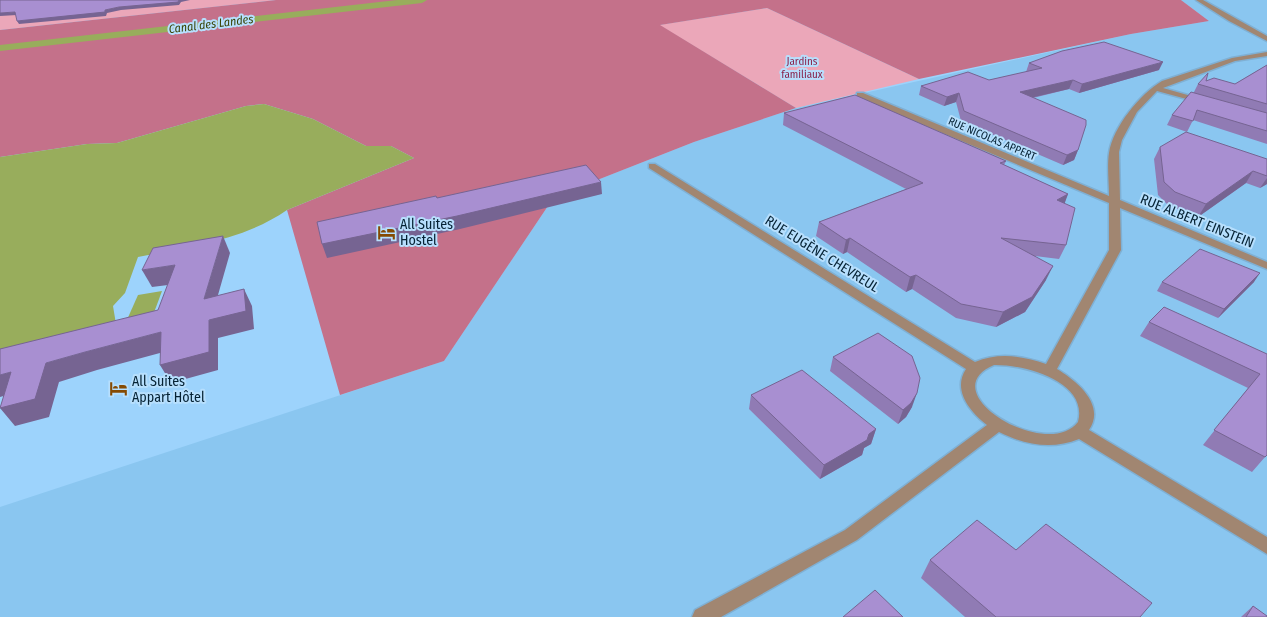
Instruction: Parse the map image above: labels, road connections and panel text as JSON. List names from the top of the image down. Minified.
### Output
{"streets":{"street":["RUE NICOLAS APPERT","RUE ALBERT EINSTEIN","RUE EUGÈNE CHEVREUL"]},"crossings":[["RUE NICOLAS APPERT","RUE ALBERT EINSTEIN"]],"water":["Canal des Landes"],"parks":["Jardins familiaux"],"places":{"hotel":["All Suites Hostel","All Suites Appart Hôtel"]}}
